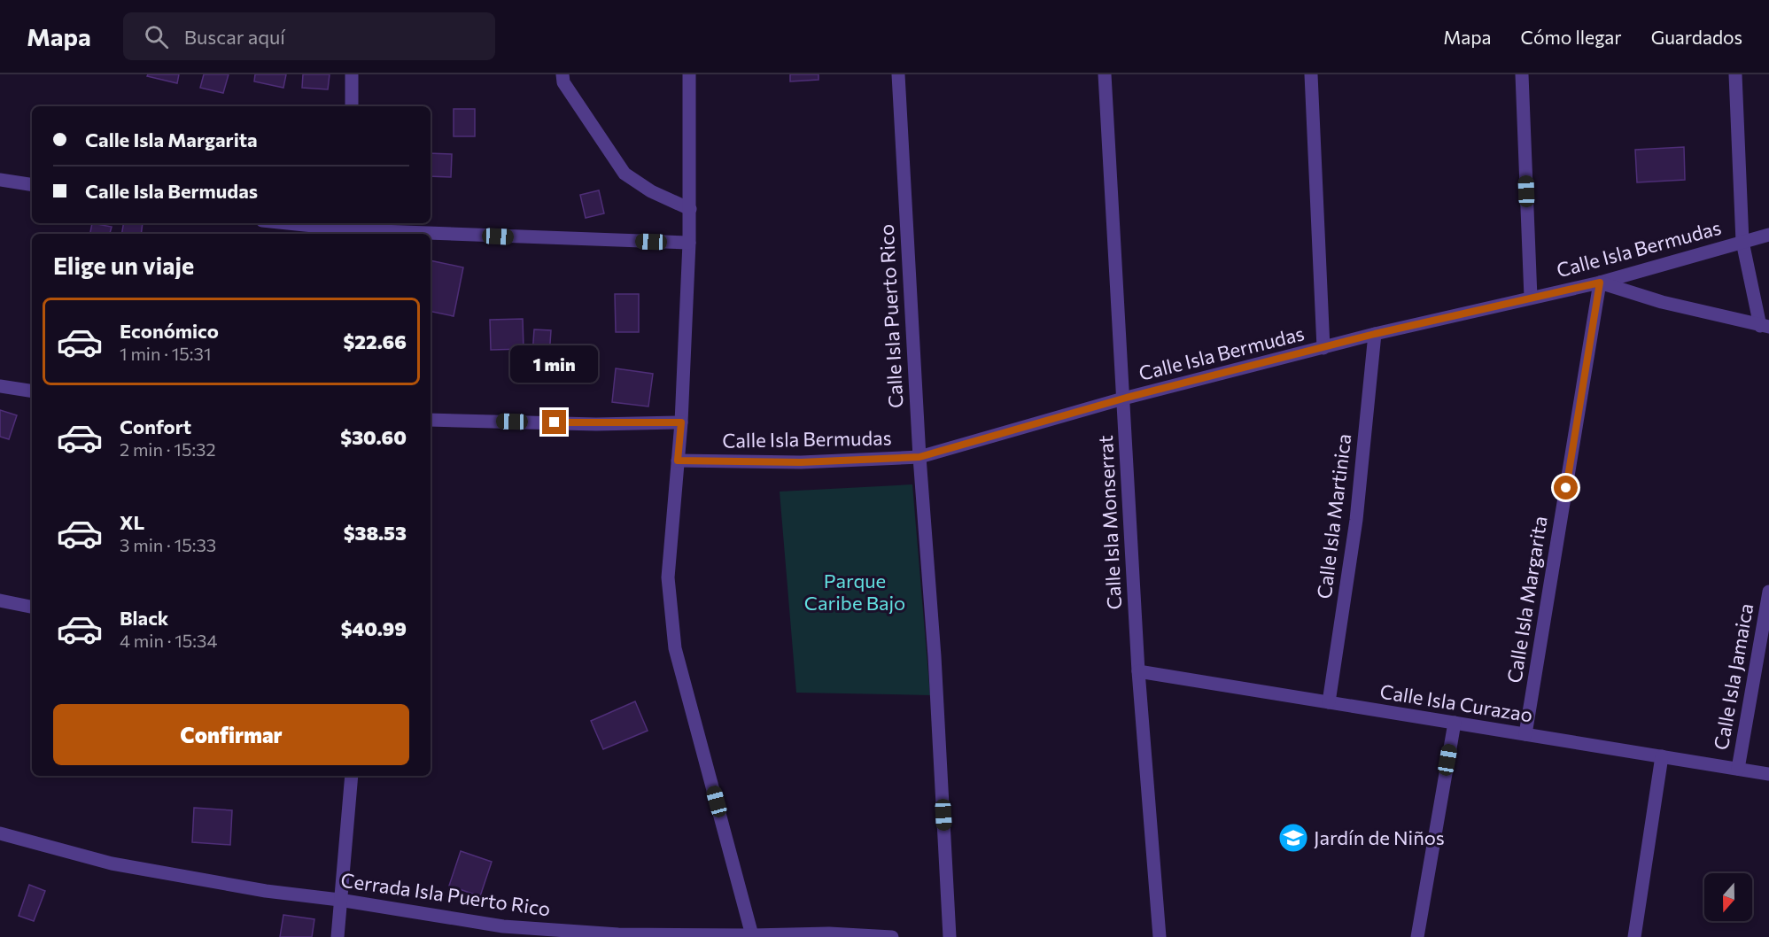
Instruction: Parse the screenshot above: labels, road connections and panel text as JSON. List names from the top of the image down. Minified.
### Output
{"streets":{"street":["Calle Isla Bermudas","Calle Isla Puerto Rico","Calle Isla Martinica","Calle Isla Monserrat","Calle Isla Margarita","Calle Isla Jamaica","Calle Isla Curazao","Cerrada Isla Puerto Rico"]},"crossings":[["Calle Isla Bermudas","Calle Isla Puerto Rico"],["Calle Isla Bermudas","Calle Isla Martinica"],["Calle Isla Bermudas","Calle Isla Monserrat"],["Calle Isla Bermudas","Calle Isla Margarita"],["Calle Isla Martinica","Calle Isla Curazao"],["Calle Isla Monserrat","Calle Isla Curazao"],["Calle Isla Margarita","Calle Isla Curazao"],["Calle Isla Jamaica","Calle Isla Curazao"]],"parks":["Parque Caribe Bajo"],"places":{"school or university":["Jardín de Niños"]},"north":"bottom","page":{"header":"Mapa","search":"Buscar aquí","nav":["Mapa","Cómo llegar","Guardados"],"banner":["Calle Isla Margarita","Calle Isla Bermudas"],"heading":"Elige un viaje","list":[{"name":"Económico","note":"1 min · 15:31","value":"$22.66"},{"name":"Confort","note":"2 min · 15:32","value":"$30.60"},{"name":"XL","note":"3 min · 15:33","value":"$38.53"},{"name":"Black","note":"4 min · 15:34","value":"$40.99"}],"bubble":"1 min","buttons":"Confirmar"}}
